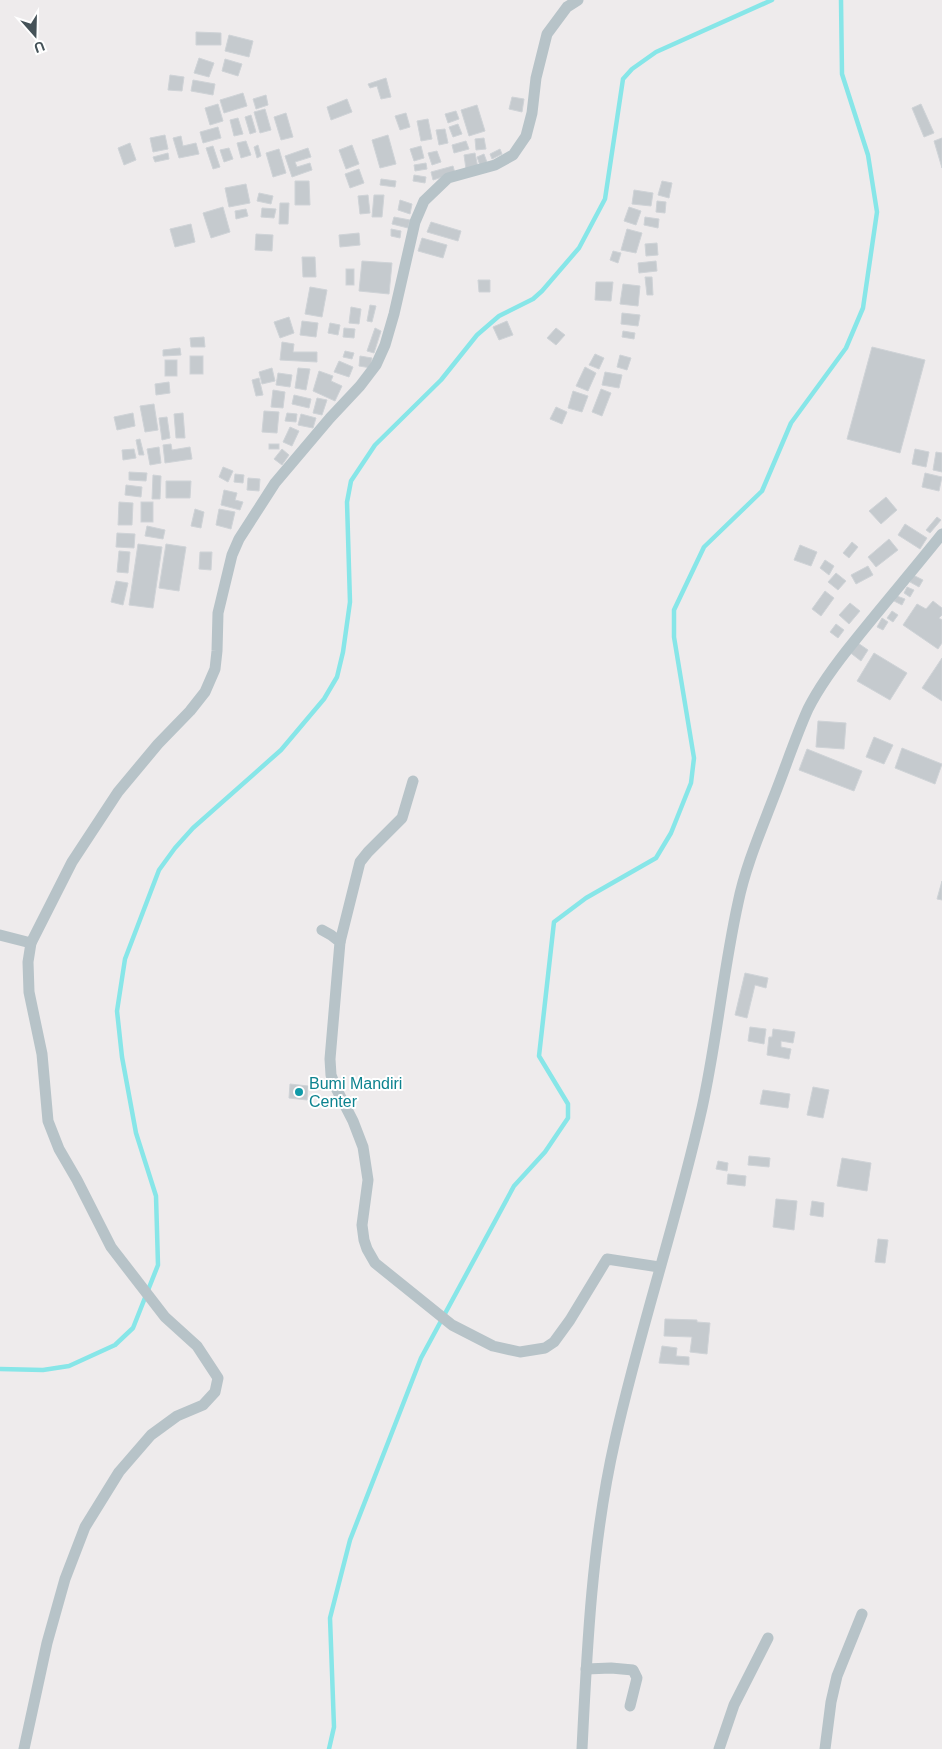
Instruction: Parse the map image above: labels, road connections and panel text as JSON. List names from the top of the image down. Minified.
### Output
{"places":["Bumi Mandiri Center"],"north":"bottom"}
